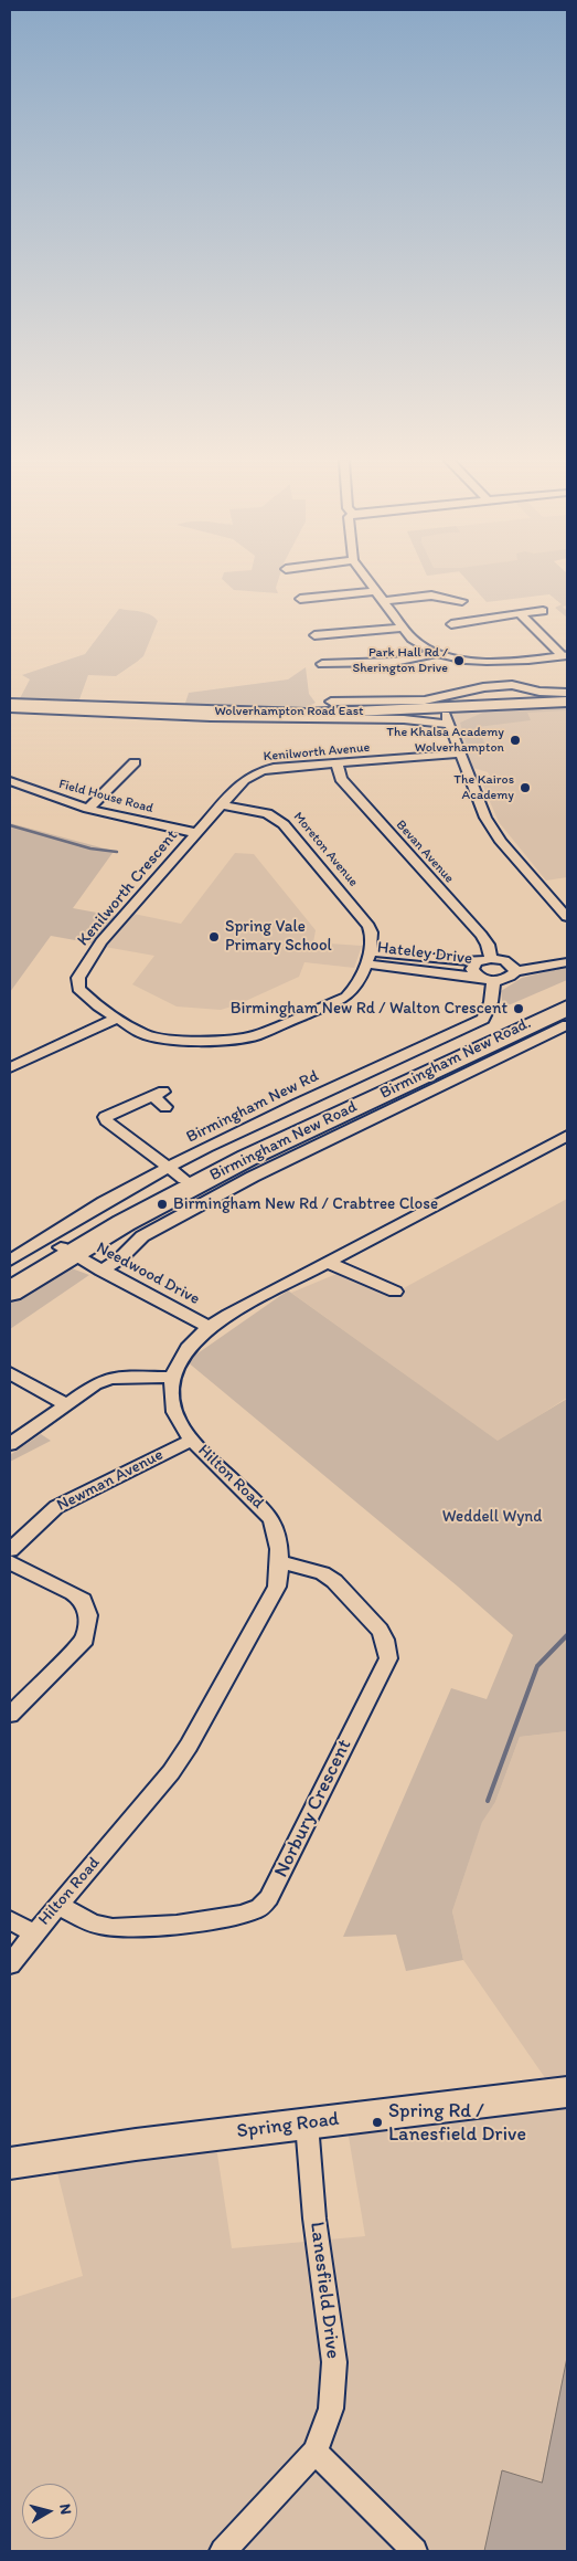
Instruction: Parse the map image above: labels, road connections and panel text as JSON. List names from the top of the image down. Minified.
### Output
{"streets":{"highway":["Birmingham New Road"],"main road":["Wolverhampton Road East","Spring Road"],"street":["Kenilworth Avenue","Field House Road","Moreton Avenue","Bevan Avenue","Kenilworth Crescent","Hateley Drive","Birmingham New Road.","Birmingham New Rd","Needwood Drive","Hilton Road","Newman Avenue","Norbury Crescent","Lanesfield Drive"]},"crossings":[["Kenilworth Avenue","Moreton Avenue"],["Kenilworth Avenue","Bevan Avenue"],["Kenilworth Avenue","Kenilworth Crescent"],["Field House Road","Kenilworth Crescent"],["Moreton Avenue","Kenilworth Crescent"],["Moreton Avenue","Hateley Drive"],["Bevan Avenue","Hateley Drive"],["Bevan Avenue","Birmingham New Rd"],["Kenilworth Crescent","Hateley Drive"],["Hateley Drive","Birmingham New Rd"],["Birmingham New Road.","Birmingham New Road"],["Birmingham New Road.","Needwood Drive"],["Birmingham New Rd","Birmingham New Road"],["Birmingham New Road","Needwood Drive"],["Needwood Drive","Hilton Road"],["Hilton Road","Newman Avenue"],["Hilton Road","Norbury Crescent"],["Spring Road","Lanesfield Drive"]],"parks":["Weddell Wynd"],"places":["Park Hall Rd / Sherington Drive","The Khalsa Academy Wolverhampton","The Kairos Academy","Spring Vale Primary School","Birmingham New Rd / Walton Crescent","Birmingham New Rd / Crabtree Close","Spring Rd / Lanesfield Drive"],"north":"right"}
